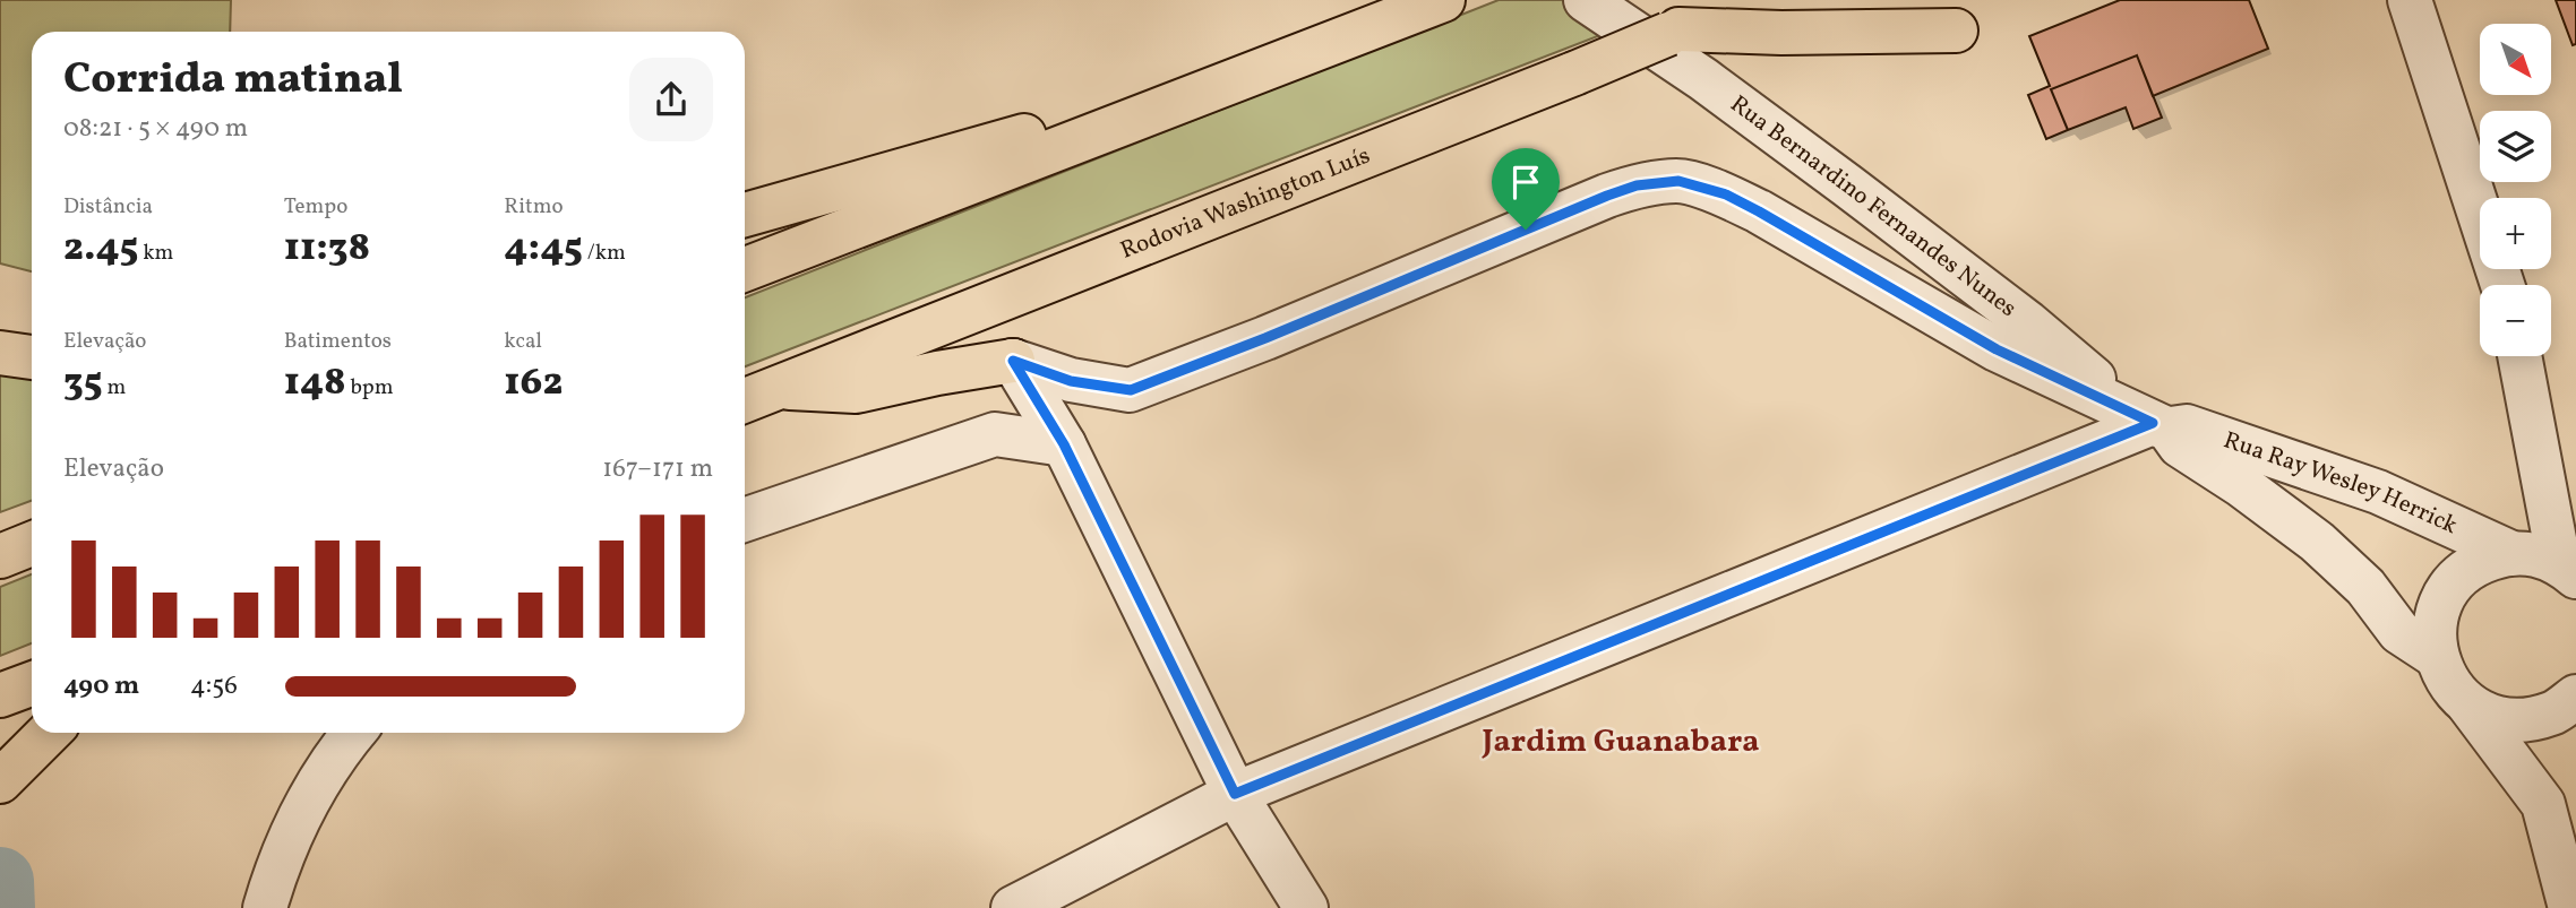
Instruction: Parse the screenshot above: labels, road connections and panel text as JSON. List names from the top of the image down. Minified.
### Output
{"streets":{"highway":["Rodovia Washington Luís"],"street":["Rua Bernardino Fernandes Nunes","Rua Ray Wesley Herrick"]},"crossings":[["Rua Bernardino Fernandes Nunes","Rua Ray Wesley Herrick"]],"districts":["Jardim Guanabara"],"north":"bottom right","page":{"map_buttons":["+","−"],"heading":["Corrida matinal","08:21 · 5 × 490 m"],"stats":[["Distância","2.45 km"],["Tempo","11:38"],["Ritmo","4:45 /km"],["Elevação","35 m"],["Batimentos","148 bpm"],["kcal","162"]],"chart":["Elevação","167–171 m"],"list":[{"name":"490 m","note":"4:56"}]}}
